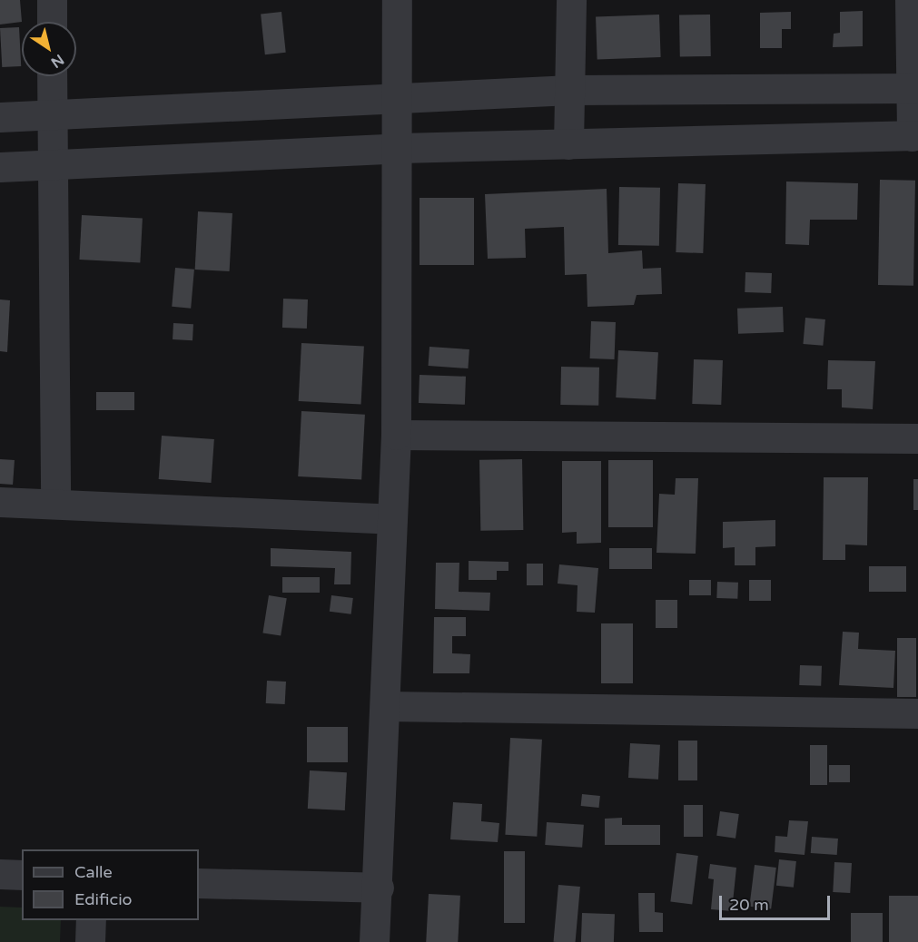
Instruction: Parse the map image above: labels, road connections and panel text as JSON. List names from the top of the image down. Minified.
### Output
{"legend":["Calle","Edificio"],"scale_bar":"20 m","north":"bottom right"}
